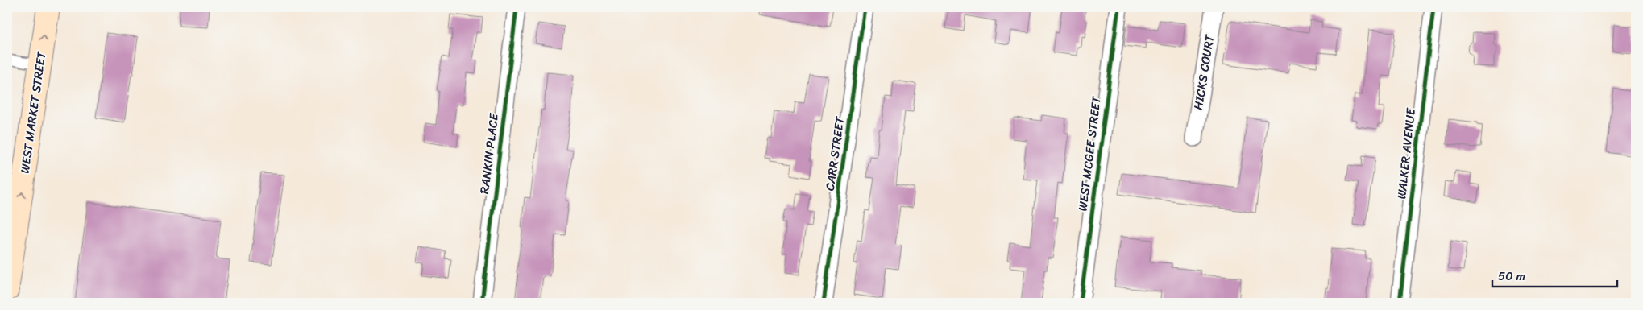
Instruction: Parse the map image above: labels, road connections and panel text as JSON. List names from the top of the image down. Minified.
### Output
{"streets":{"main road":["WEST MARKET STREET"],"street":["HICKS COURT","RANKIN PLACE","CARR STREET","WEST MCGEE STREET","WALKER AVENUE"]},"one_way":["WEST MARKET STREET"],"scale_bar":"50 m"}
